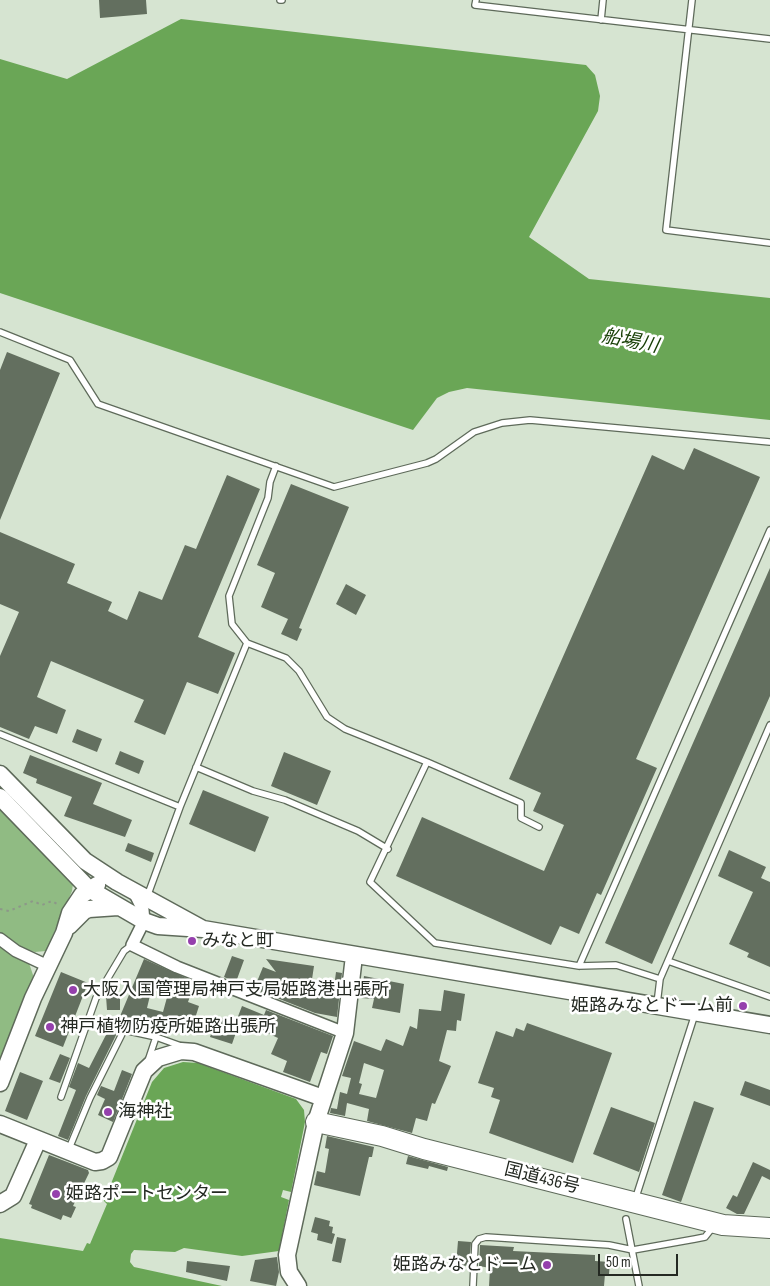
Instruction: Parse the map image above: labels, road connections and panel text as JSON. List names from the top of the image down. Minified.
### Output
{"streets":{"highway":["国道436号"]},"water":["船場川"],"places":["みなと町","大阪入国管理局神戸支局姫路港出張所","姫路みなとドーム前","神戸植物防疫所姫路出張所","海神社","姫路ポートセンター","姫路みなとドーム"],"scale_bar":"50 m"}
